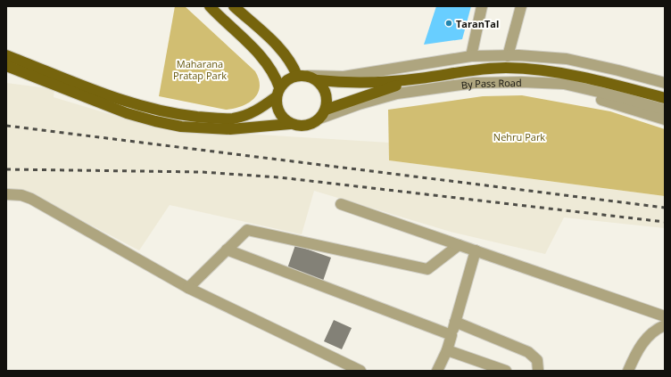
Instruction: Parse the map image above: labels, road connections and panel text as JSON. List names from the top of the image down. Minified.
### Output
{"streets":{"street":["By Pass Road"]},"parks":["Maharana Pratap Park","Nehru Park"],"places":["TaranTal"]}
